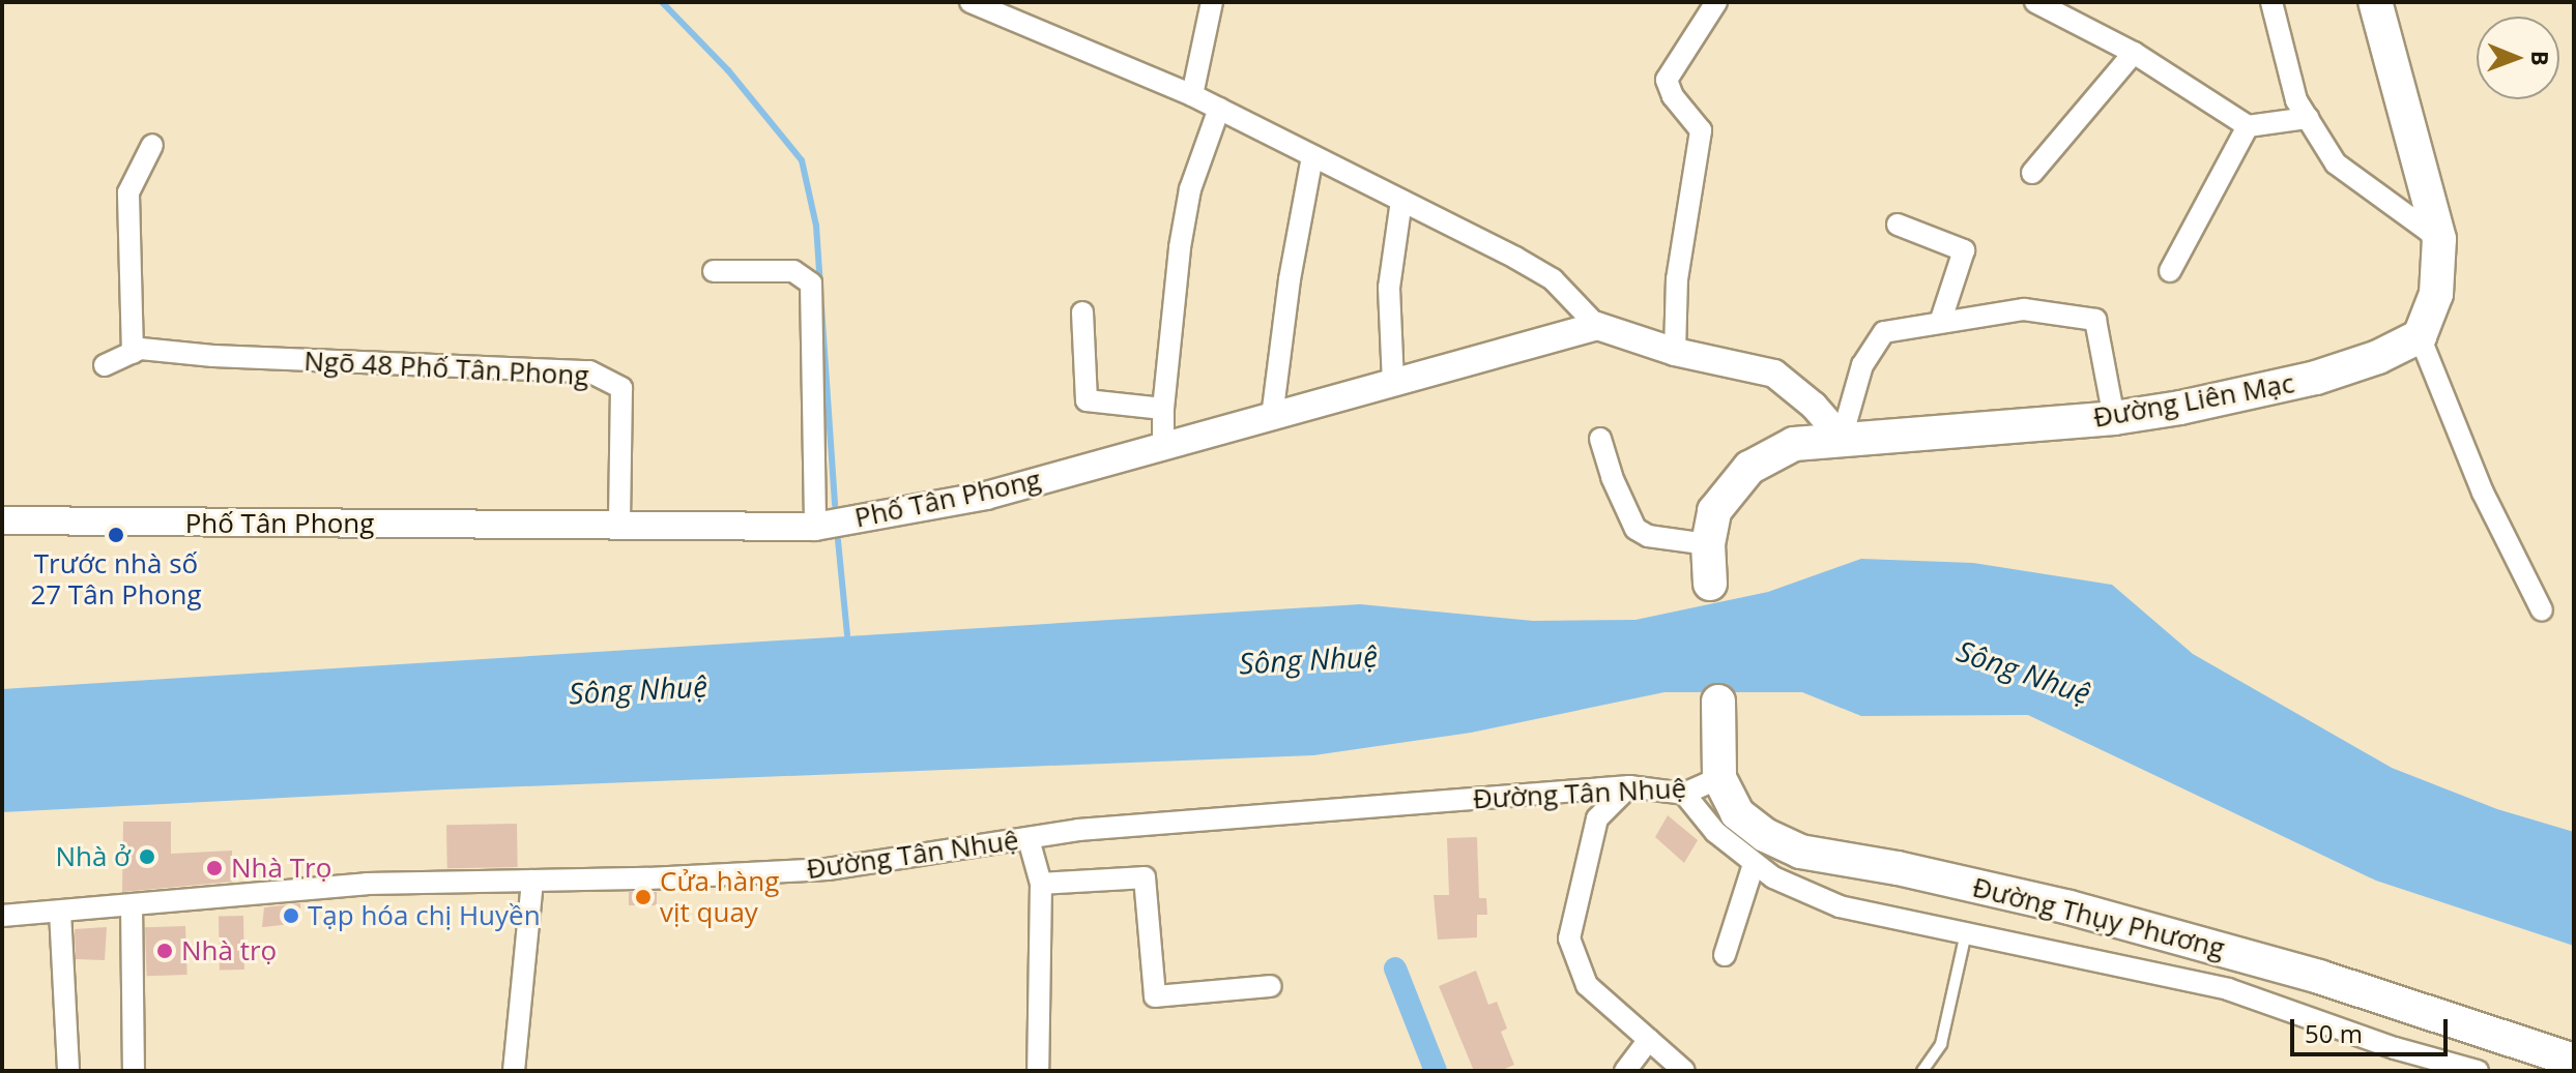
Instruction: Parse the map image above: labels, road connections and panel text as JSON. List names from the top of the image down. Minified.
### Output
{"streets":{"main road":["Đường Liên Mạc","Đường Thụy Phương"],"street":["Ngõ 48 Phố Tân Phong","Phố Tân Phong","Đường Tân Nhuệ"]},"crossings":[["Ngõ 48 Phố Tân Phong","Phố Tân Phong"],["Đường Tân Nhuệ","Đường Thụy Phương"]],"water":["Sông Nhuệ"],"places":["Trước nhà số 27 Tân Phong","Nhà ở","Nhà Trọ","Cửa hàng vịt quay","Tạp hóa chị Huyền","Nhà trọ"],"scale_bar":"50 m","north":"right"}
